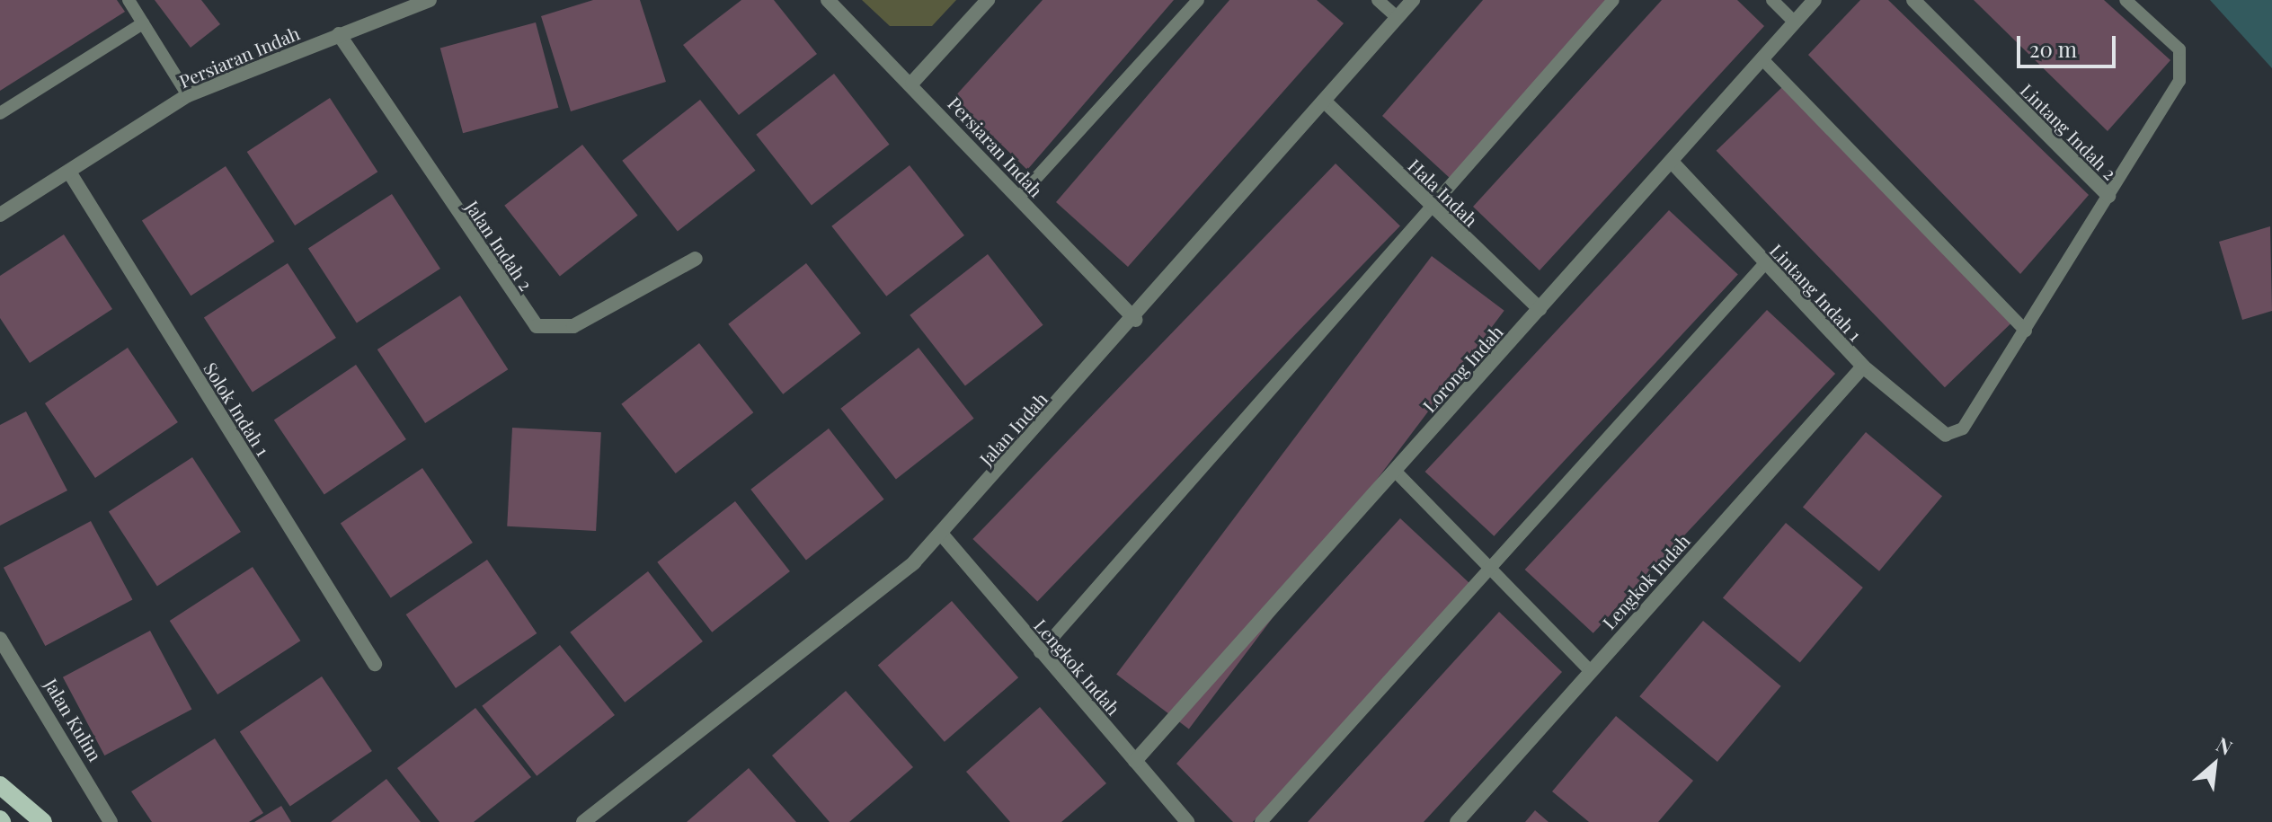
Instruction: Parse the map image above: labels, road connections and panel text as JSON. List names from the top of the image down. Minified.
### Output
{"streets":{"street":["Persiaran Indah","Lintang Indah 2","Hala Indah","Jalan Indah 2","Lintang Indah 1","Lorong Indah","Solok Indah 1","Jalan Indah","Lengkok Indah","Jalan Kulim"]},"crossings":[["Persiaran Indah","Jalan Indah 2"],["Persiaran Indah","Solok Indah 1"],["Persiaran Indah","Jalan Indah"],["Hala Indah","Lorong Indah"],["Hala Indah","Jalan Indah"],["Lintang Indah 1","Lorong Indah"],["Lintang Indah 1","Lengkok Indah"],["Lorong Indah","Lengkok Indah"],["Jalan Indah","Lengkok Indah"]],"scale_bar":"20 m","north":"top right"}
